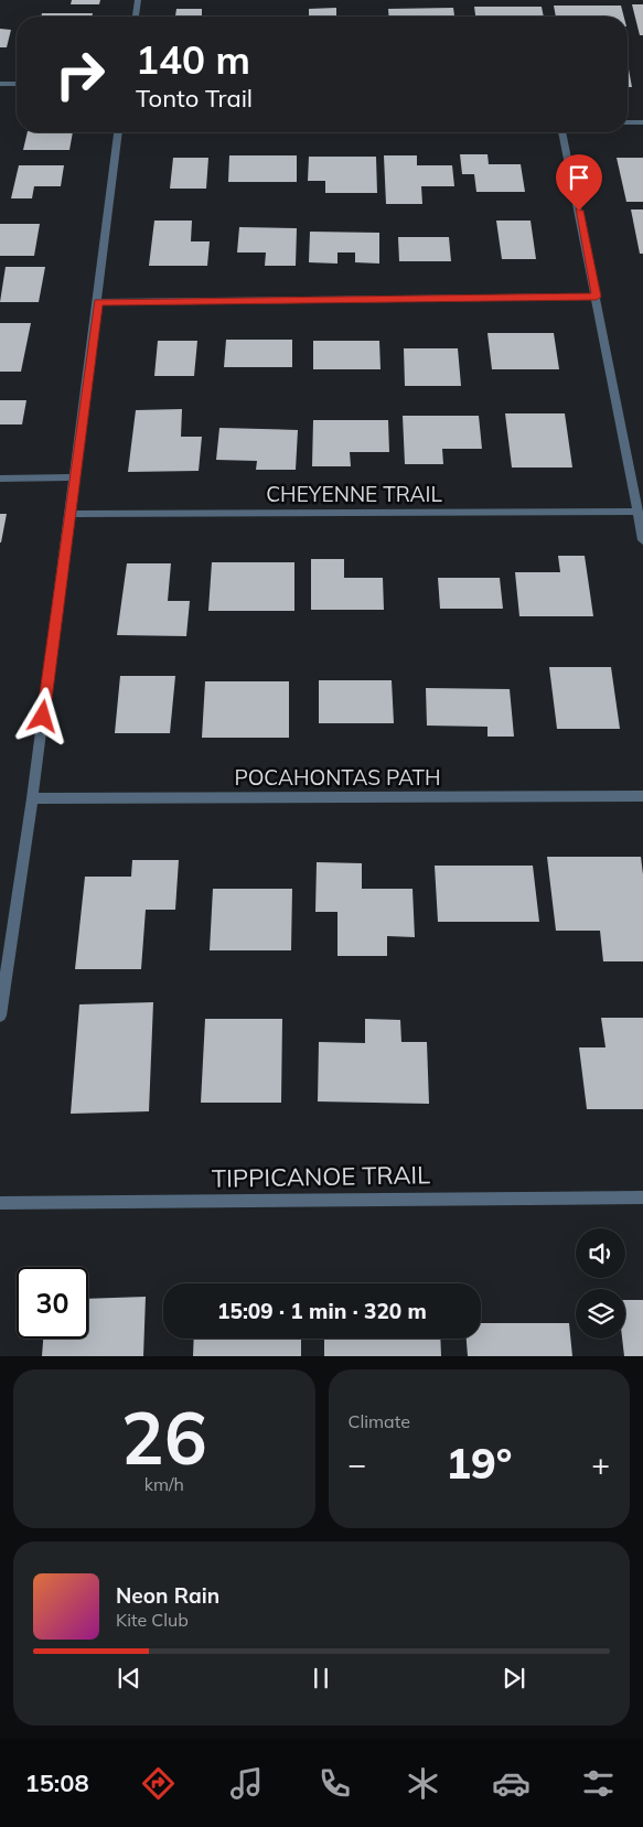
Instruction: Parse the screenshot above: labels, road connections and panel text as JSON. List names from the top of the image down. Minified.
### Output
{"streets":{"street":["CHEYENNE TRAIL","POCAHONTAS PATH","TIPPICANOE TRAIL"]},"page":{"turn":["140 m","Tonto Trail"],"limit":"30","trip":"15:09 · 1 min · 320 m","tile":[["26","km/h"],"Climate"],"heat":["−","19°","+"],"song":["Neon Rain","Kite Club"],"tabs":"15:08"}}
